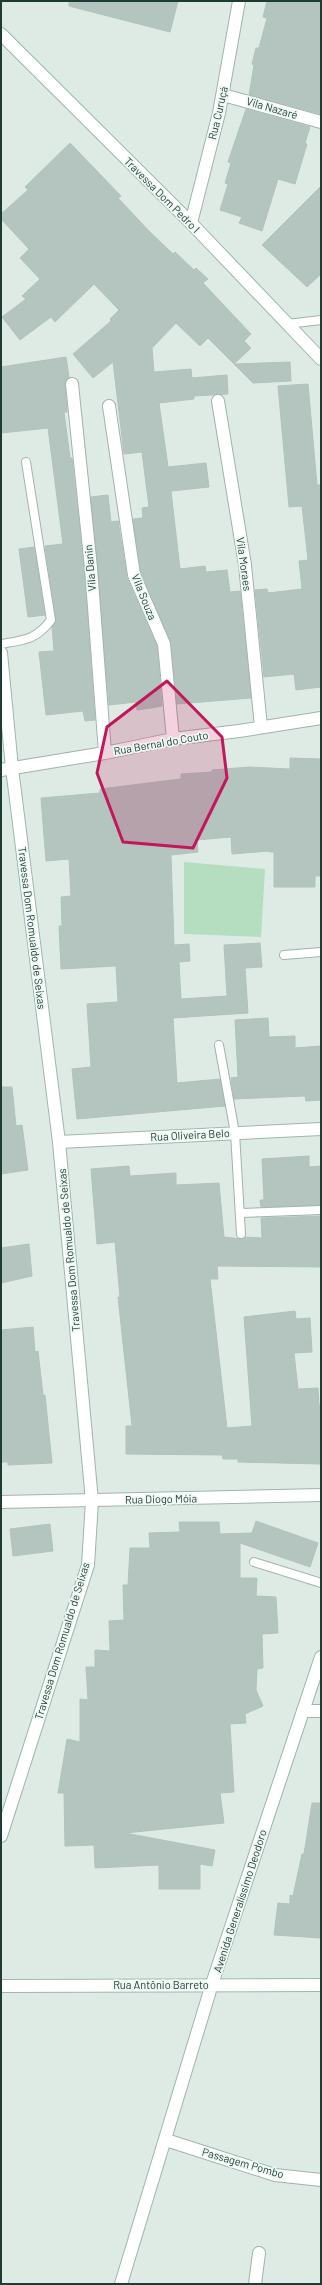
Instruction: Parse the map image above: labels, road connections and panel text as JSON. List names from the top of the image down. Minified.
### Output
{"streets":{"street":["Vila Nazaré","Rua Curuçá","Travessa Dom Pedro I","Vila Moraes","Vila Danin","Vila Souza","Rua Bernal do Couto","Travessa Dom Romualdo de Seixas","Rua Oliveira Belo","Rua Diogo Móia","Avenida Generalíssimo Deodoro","Rua Antônio Barreto","Passagem Pombo"]},"crossings":[["Vila Nazaré","Rua Curuçá"],["Rua Curuçá","Travessa Dom Pedro I"],["Vila Moraes","Rua Bernal do Couto"],["Vila Danin","Rua Bernal do Couto"],["Vila Souza","Rua Bernal do Couto"],["Rua Bernal do Couto","Travessa Dom Romualdo de Seixas"],["Travessa Dom Romualdo de Seixas","Rua Oliveira Belo"],["Travessa Dom Romualdo de Seixas","Rua Diogo Móia"],["Avenida Generalíssimo Deodoro","Rua Antônio Barreto"],["Avenida Generalíssimo Deodoro","Passagem Pombo"]]}
